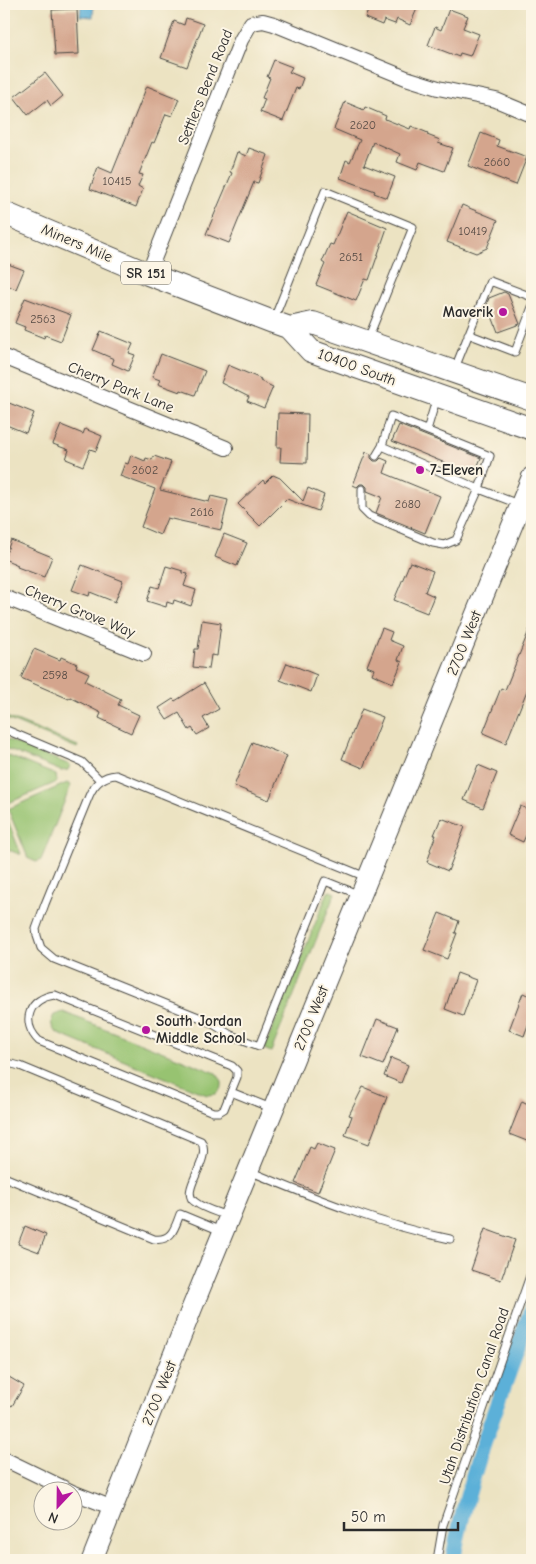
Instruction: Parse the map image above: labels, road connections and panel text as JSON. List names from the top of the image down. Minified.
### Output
{"streets":{"main road":["Miners Mile","SR 151","10400 South","2700 West"],"street":["Settlers Bend Road","Cherry Park Lane","Cherry Grove Way"],"lane":["Utah Distribution Canal Road"]},"crossings":[["Settlers Bend Road","Miners Mile"],["Miners Mile","10400 South"]],"places":["Maverik","7-Eleven","South Jordan Middle School"],"house_numbers":["2620","2660","10415","10419","2651","2563","2602","2680","2616","2598"],"scale_bar":"50 m","north":"bottom"}
